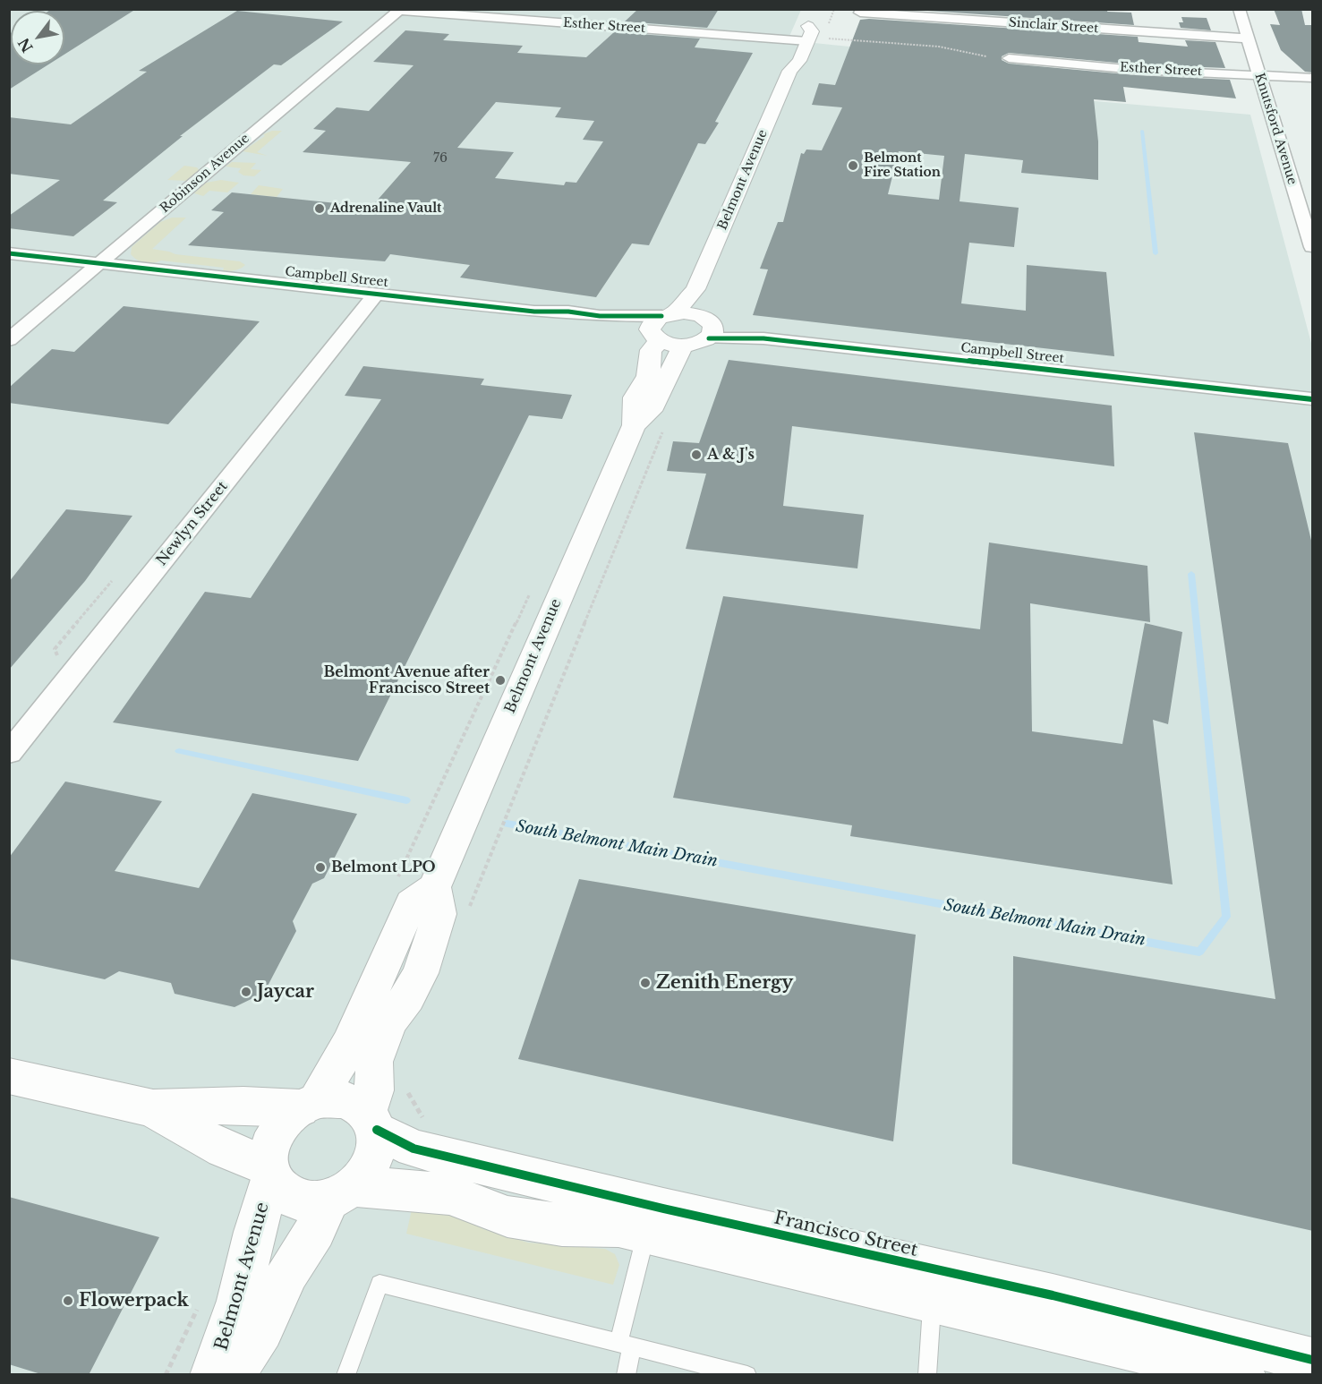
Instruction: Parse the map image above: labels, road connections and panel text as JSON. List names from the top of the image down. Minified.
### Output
{"streets":{"main road":["Belmont Avenue","Francisco Street"],"street":["Esther Street","Sinclair Street","Knutsford Avenue","Robinson Avenue","Campbell Street","Newlyn Street"]},"crossings":[["Esther Street","Knutsford Avenue"],["Esther Street","Robinson Avenue"],["Esther Street","Belmont Avenue"],["Sinclair Street","Knutsford Avenue"],["Robinson Avenue","Campbell Street"],["Belmont Avenue","Campbell Street"],["Belmont Avenue","Francisco Street"],["Campbell Street","Newlyn Street"]],"water":["South Belmont Main Drain"],"places":["Belmont Fire Station","Adrenaline Vault","A & J's","Belmont Avenue after Francisco Street","Belmont LPO","Zenith Energy","Jaycar","Flowerpack"],"house_numbers":["76"],"north":"bottom left"}
